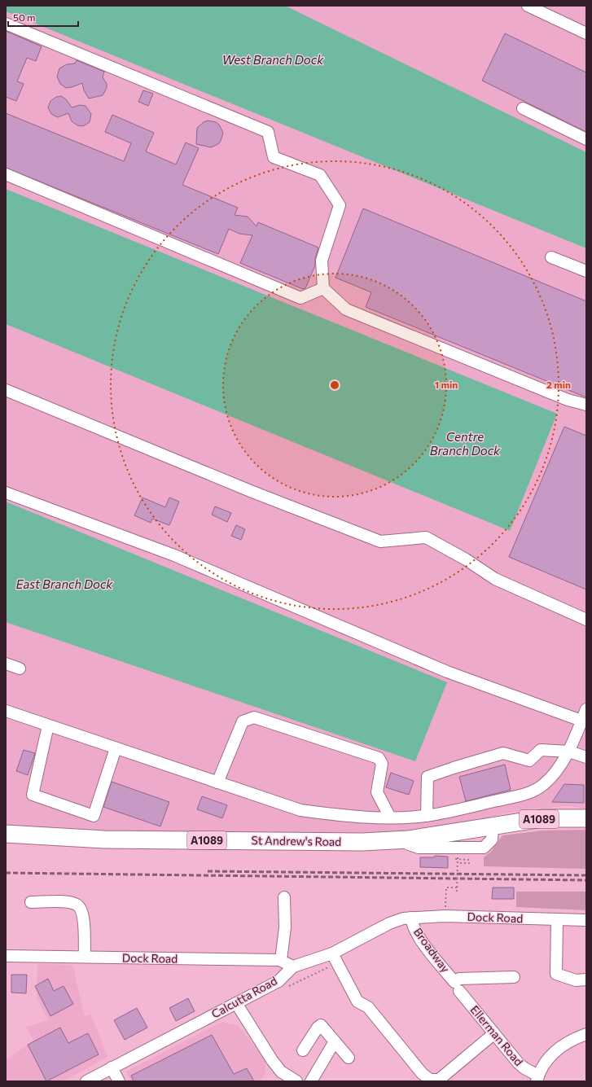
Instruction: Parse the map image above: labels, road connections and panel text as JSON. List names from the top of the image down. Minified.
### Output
{"streets":{"highway":["A1089","St Andrew's Road"],"street":["Dock Road","Broadway","Calcutta Road","Ellerman Road"]},"crossings":[["Dock Road","Broadway"],["Dock Road","Calcutta Road"],["Broadway","Calcutta Road"],["Broadway","Ellerman Road"]],"water":["West Branch Dock","Centre Branch Dock","East Branch Dock"],"scale_bar":"50 m","rings":["1 min","2 min"]}
